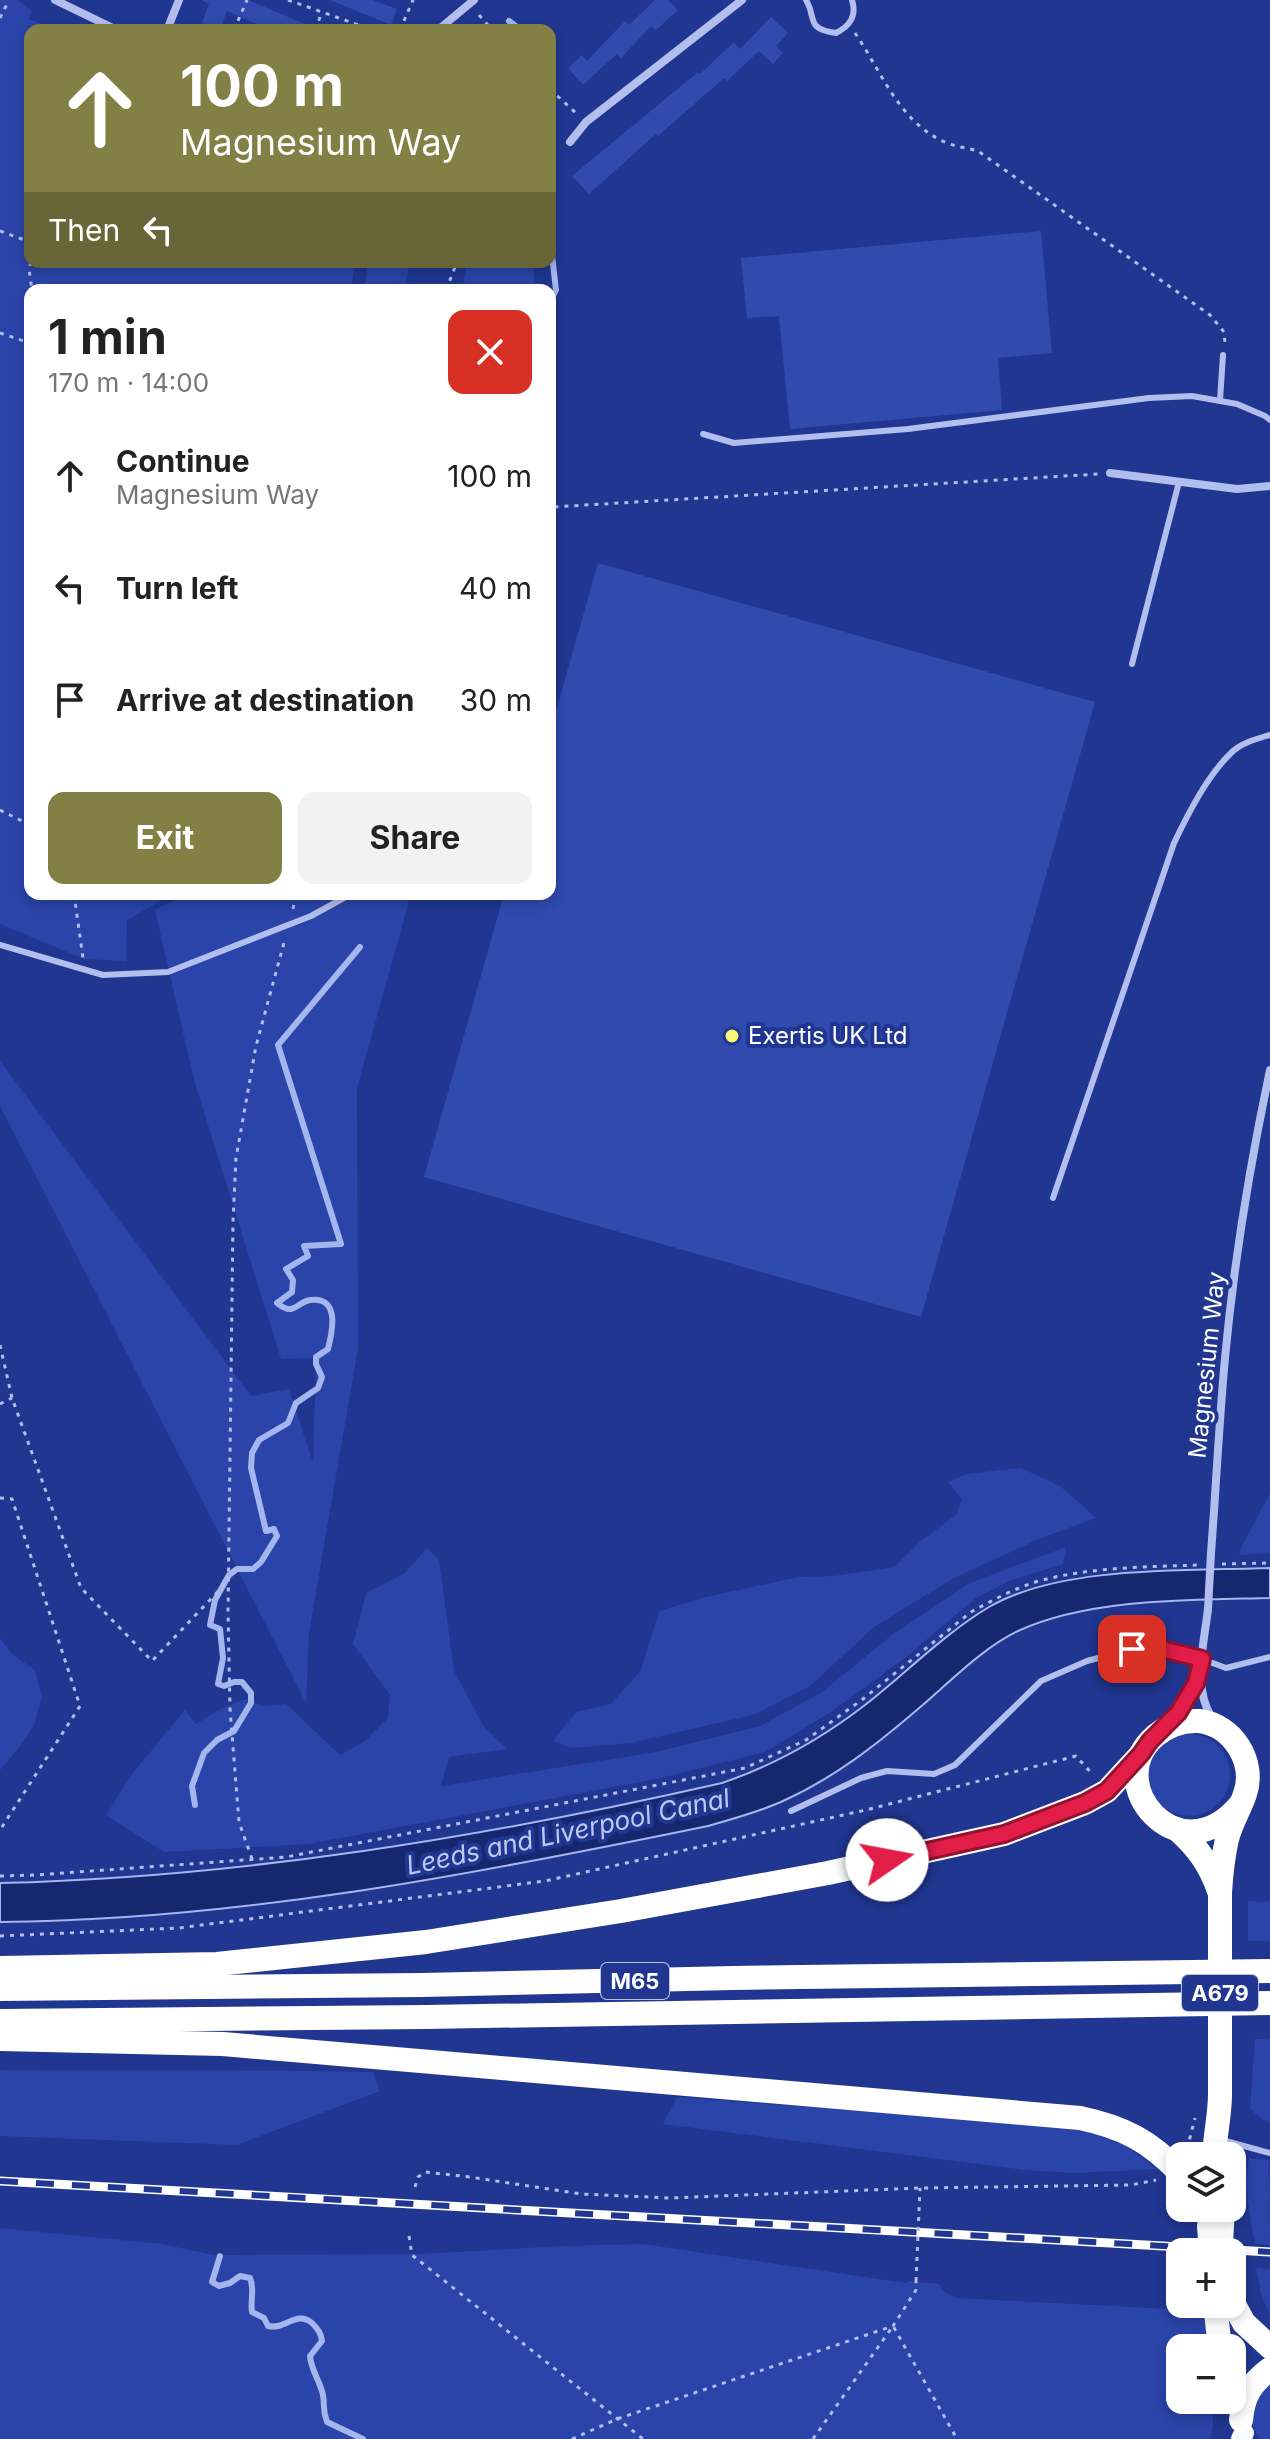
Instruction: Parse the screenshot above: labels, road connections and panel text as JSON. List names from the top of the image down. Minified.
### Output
{"streets":{"highway":["M65","A679"],"street":["Magnesium Way"]},"crossings":[["Magnesium Way","A679"]],"water":["Leeds and Liverpool Canal"],"places":["Exertis UK Ltd"],"page":{"turn":["100 m","Magnesium Way"],"then":"Then","heading":["1 min","170 m · 14:00"],"list":[{"name":"Continue","note":"Magnesium Way","value":"100 m"},{"name":"Turn left","value":"40 m"},{"name":"Arrive at destination","value":"30 m"}],"buttons":["Exit","Share"],"map_buttons":["+","−"]}}
